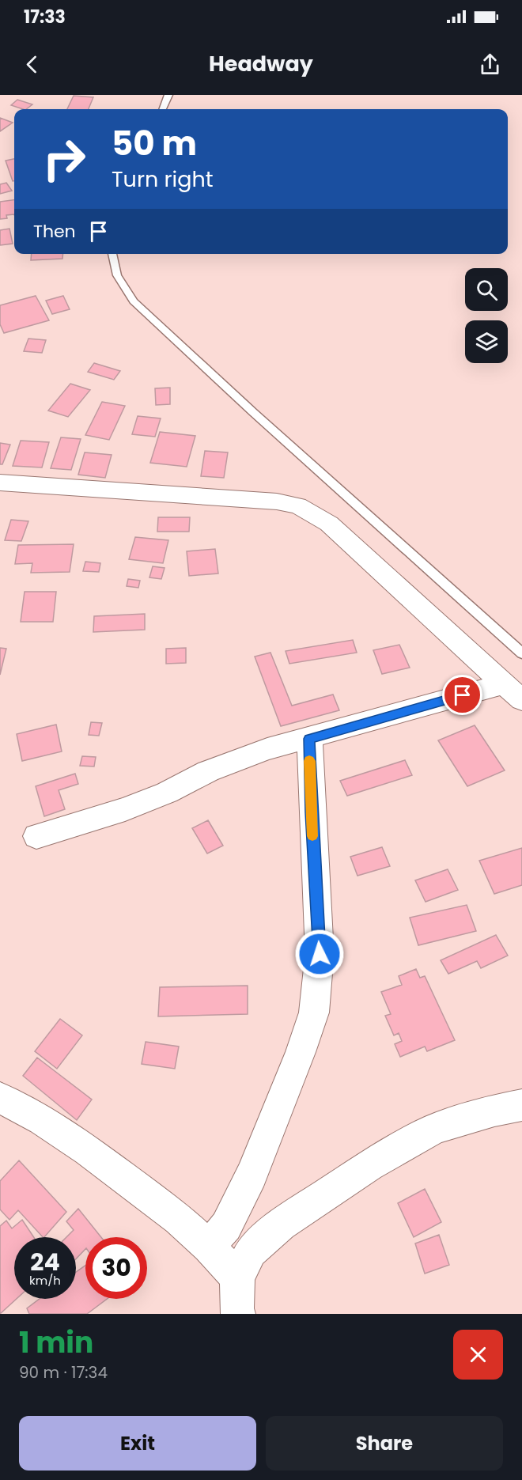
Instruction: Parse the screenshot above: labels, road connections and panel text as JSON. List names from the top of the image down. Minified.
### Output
{"page":{"status":"17:33","header":"Headway","turn":["50 m","Turn right"],"then":"Then","speed":"24 km/h","limit":"30","heading":["1 min","90 m · 17:34"],"buttons":["Exit","Share"]}}
